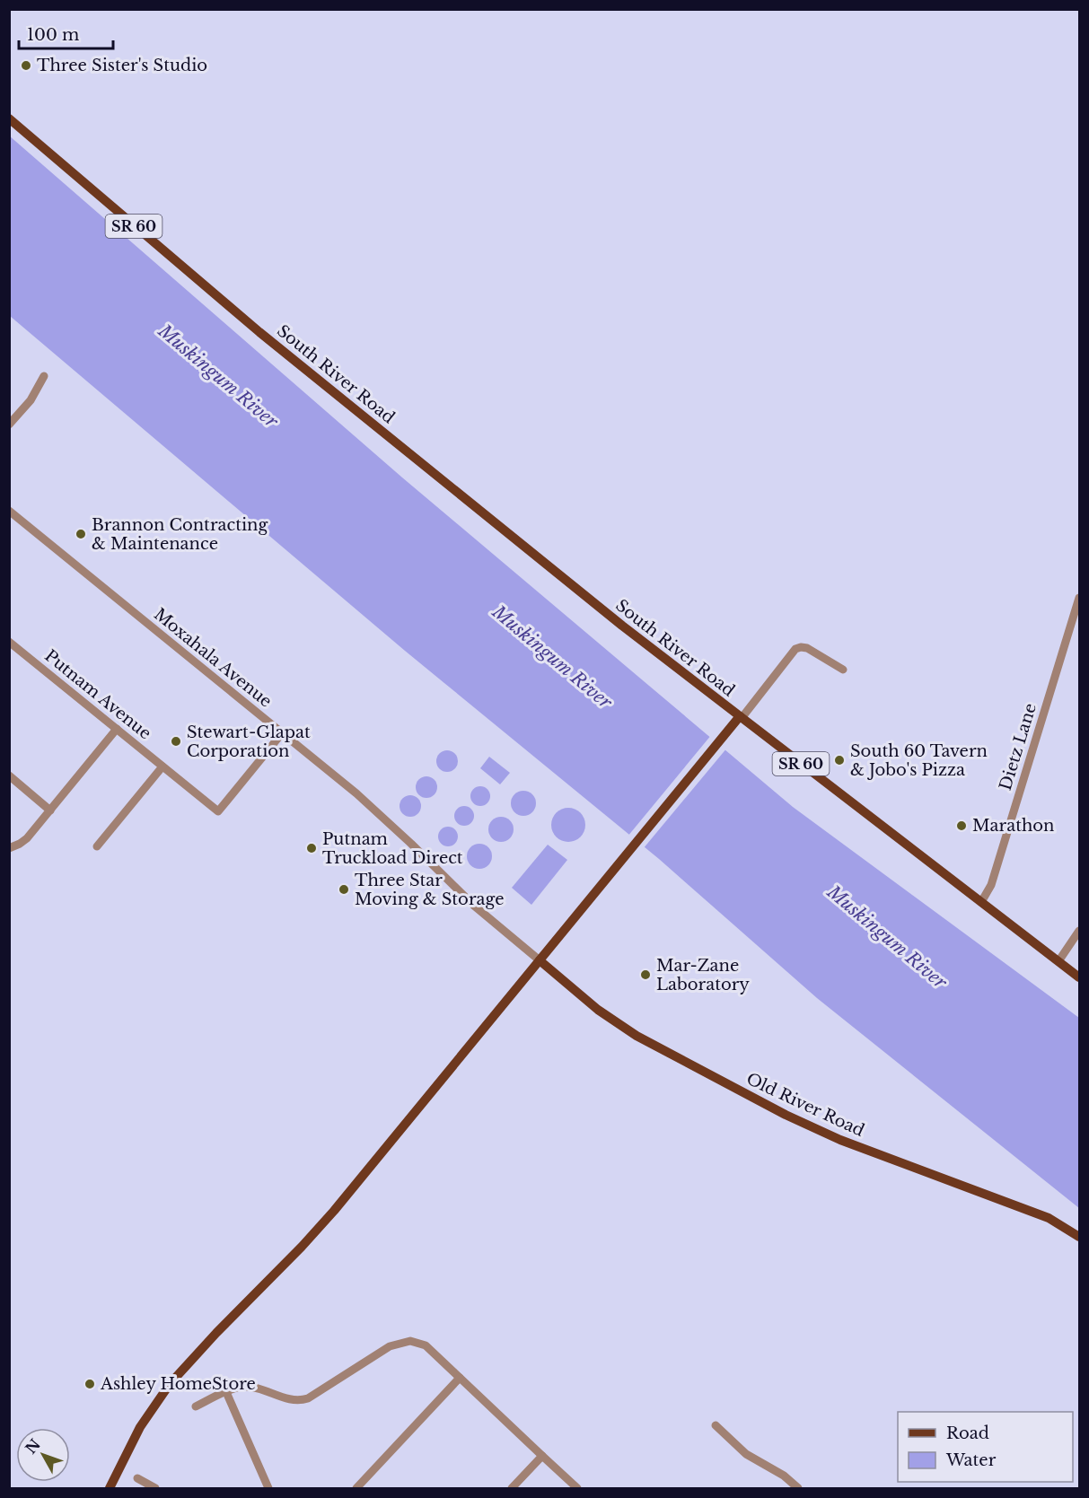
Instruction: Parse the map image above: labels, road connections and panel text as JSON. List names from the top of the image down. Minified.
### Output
{"streets":{"main road":["SR 60","South River Road","Old River Road"],"street":["Moxahala Avenue","Putnam Avenue","Dietz Lane"]},"crossings":[["South River Road","Dietz Lane"],["Moxahala Avenue","Putnam Avenue"],["Moxahala Avenue","Old River Road"]],"water":["Muskingum River"],"places":["Three Sister's Studio","Brannon Contracting & Maintenance","Stewart-Glapat Corporation","South 60 Tavern & Jobo's Pizza","Marathon","Putnam Truckload Direct","Three Star Moving & Storage","Mar-Zane Laboratory","Ashley HomeStore"],"legend":["Road","Water"],"scale_bar":"100 m","north":"top left"}
